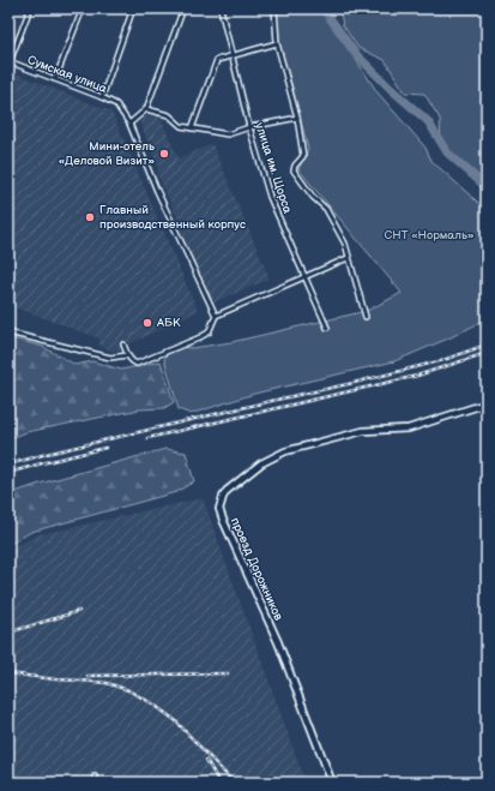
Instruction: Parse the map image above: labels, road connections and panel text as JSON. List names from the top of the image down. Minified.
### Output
{"streets":{"main road":["проезд Дорожников"],"street":["Сумская улица","улица им. Щорса"]},"parks":["СНТ «Нормаль»"],"places":["Мини-отель «Деловой Визит»","Главный производственный корпус","АБК"]}
